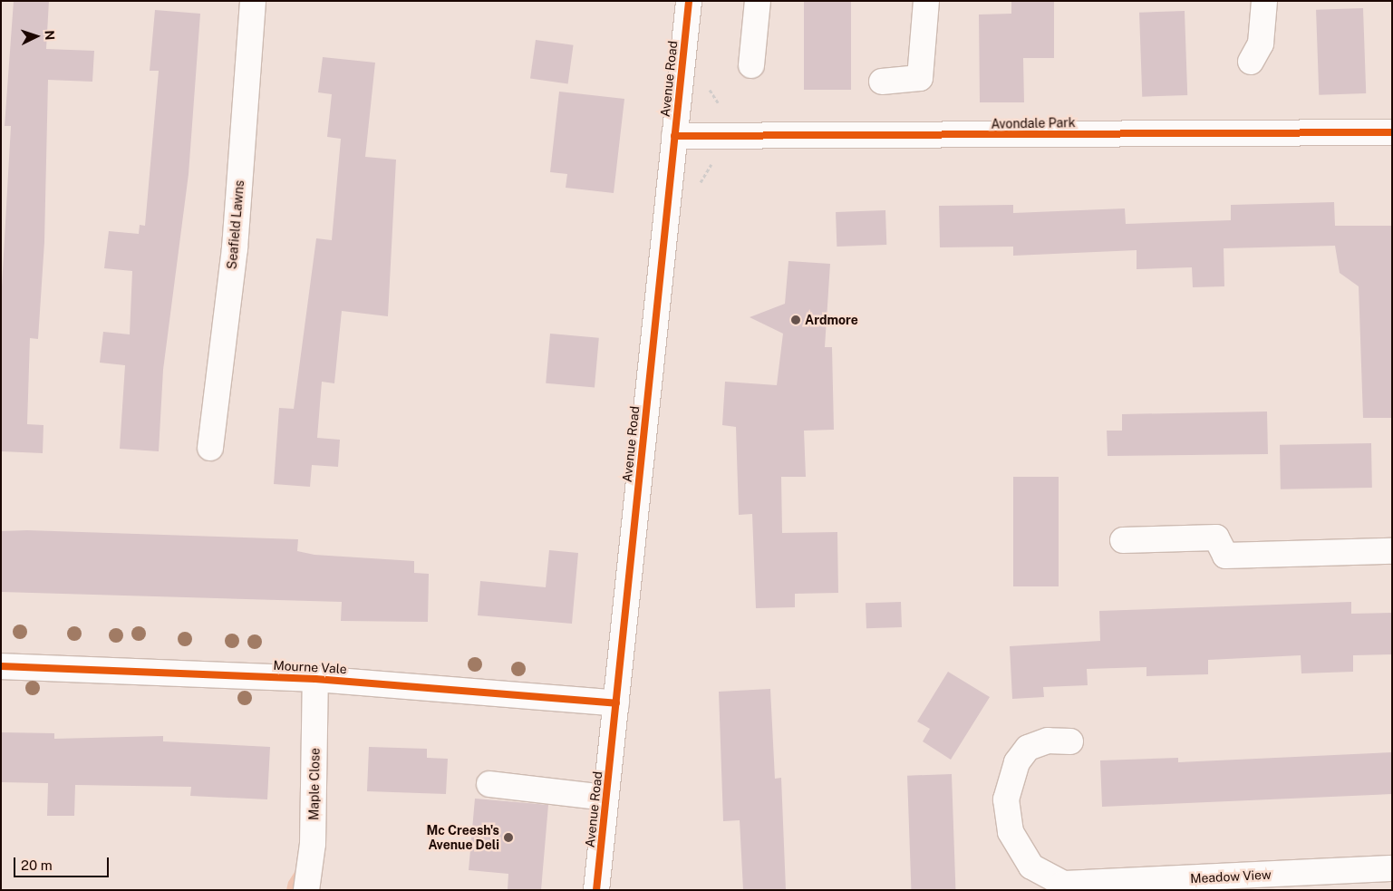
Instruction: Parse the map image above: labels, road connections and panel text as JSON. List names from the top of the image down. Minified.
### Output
{"streets":{"street":["Avenue Road","Avondale Park","Seafield Lawns","Mourne Vale","Maple Close","Meadow View"]},"crossings":[["Avenue Road","Avondale Park"],["Avenue Road","Mourne Vale"],["Mourne Vale","Maple Close"]],"places":["Ardmore","Mc Creesh's Avenue Deli"],"scale_bar":"20 m","north":"right"}
